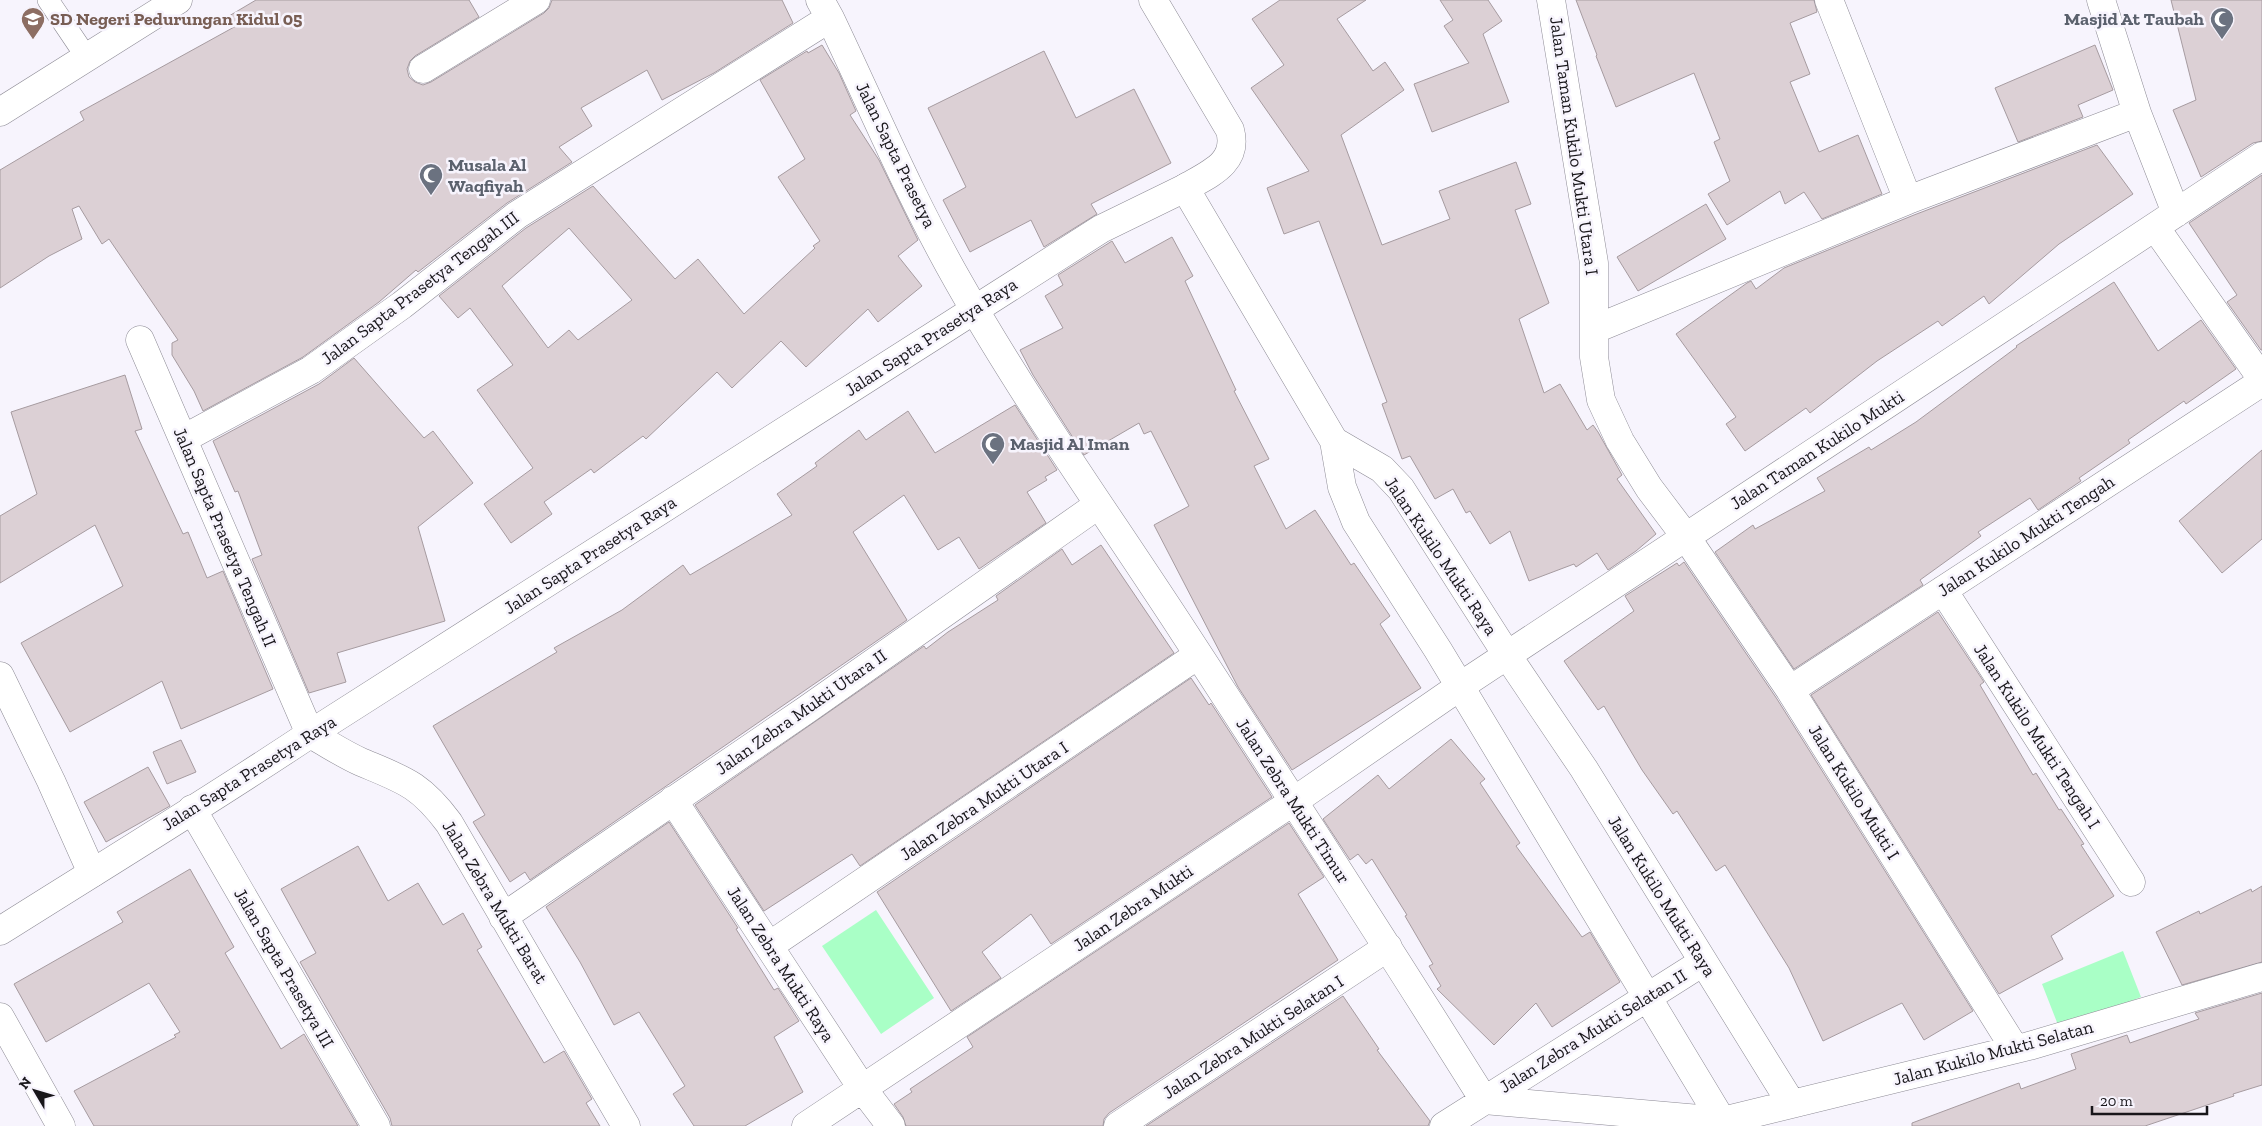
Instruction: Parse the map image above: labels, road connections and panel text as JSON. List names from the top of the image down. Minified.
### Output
{"streets":{"street":["Jalan Taman Kukilo Mukti Utara I","Jalan Sapta Prasetya","Jalan Sapta Prasetya Tengah III","Jalan Sapta Prasetya Raya","Jalan Taman Kukilo Mukti","Jalan Kukilo Mukti Tengah","Jalan Sapta Prasetya Tengah II","Jalan Kukilo Mukti Raya","Jalan Zebra Mukti Utara II","Jalan Kukilo Mukti Tengah I","Jalan Kukilo Mukti I","Jalan Zebra Mukti Utara I","Jalan Zebra Mukti Timur","Jalan Zebra Mukti Barat","Jalan Zebra Mukti","Jalan Zebra Mukti Raya","Jalan Sapta Prasetya III","Jalan Zebra Mukti Selatan II","Jalan Zebra Mukti Selatan I","Jalan Kukilo Mukti Selatan"]},"crossings":[["Jalan Taman Kukilo Mukti Utara I","Jalan Taman Kukilo Mukti"],["Jalan Taman Kukilo Mukti Utara I","Jalan Kukilo Mukti I"],["Jalan Sapta Prasetya","Jalan Sapta Prasetya Tengah III"],["Jalan Sapta Prasetya","Jalan Sapta Prasetya Raya"],["Jalan Sapta Prasetya","Jalan Zebra Mukti Utara II"],["Jalan Sapta Prasetya","Jalan Zebra Mukti Timur"],["Jalan Sapta Prasetya Tengah III","Jalan Sapta Prasetya Tengah II"],["Jalan Sapta Prasetya Raya","Jalan Sapta Prasetya Tengah II"],["Jalan Sapta Prasetya Raya","Jalan Zebra Mukti Barat"],["Jalan Sapta Prasetya Raya","Jalan Sapta Prasetya III"],["Jalan Taman Kukilo Mukti","Jalan Kukilo Mukti Raya"],["Jalan Taman Kukilo Mukti","Jalan Kukilo Mukti I"],["Jalan Taman Kukilo Mukti","Jalan Zebra Mukti"],["Jalan Kukilo Mukti Tengah","Jalan Kukilo Mukti Tengah I"],["Jalan Kukilo Mukti Tengah","Jalan Kukilo Mukti I"],["Jalan Sapta Prasetya Tengah II","Jalan Zebra Mukti Barat"],["Jalan Kukilo Mukti Raya","Jalan Zebra Mukti Selatan II"],["Jalan Kukilo Mukti Raya","Jalan Kukilo Mukti Selatan"],["Jalan Zebra Mukti Utara II","Jalan Zebra Mukti Timur"],["Jalan Zebra Mukti Utara II","Jalan Zebra Mukti Barat"],["Jalan Zebra Mukti Utara II","Jalan Zebra Mukti Raya"],["Jalan Kukilo Mukti I","Jalan Kukilo Mukti Selatan"],["Jalan Zebra Mukti Utara I","Jalan Zebra Mukti Timur"],["Jalan Zebra Mukti Utara I","Jalan Zebra Mukti Raya"],["Jalan Zebra Mukti Timur","Jalan Zebra Mukti"],["Jalan Zebra Mukti Timur","Jalan Zebra Mukti Selatan II"],["Jalan Zebra Mukti Timur","Jalan Zebra Mukti Selatan I"],["Jalan Zebra Mukti","Jalan Zebra Mukti Raya"],["Jalan Zebra Mukti Selatan II","Jalan Kukilo Mukti Selatan"]],"places":{"school or university":["SD Negeri Pedurungan Kidul 05"],"mosque":["Masjid At Taubah","Musala Al Waqfiyah","Masjid Al Iman"]},"scale_bar":"20 m","north":"top left"}
